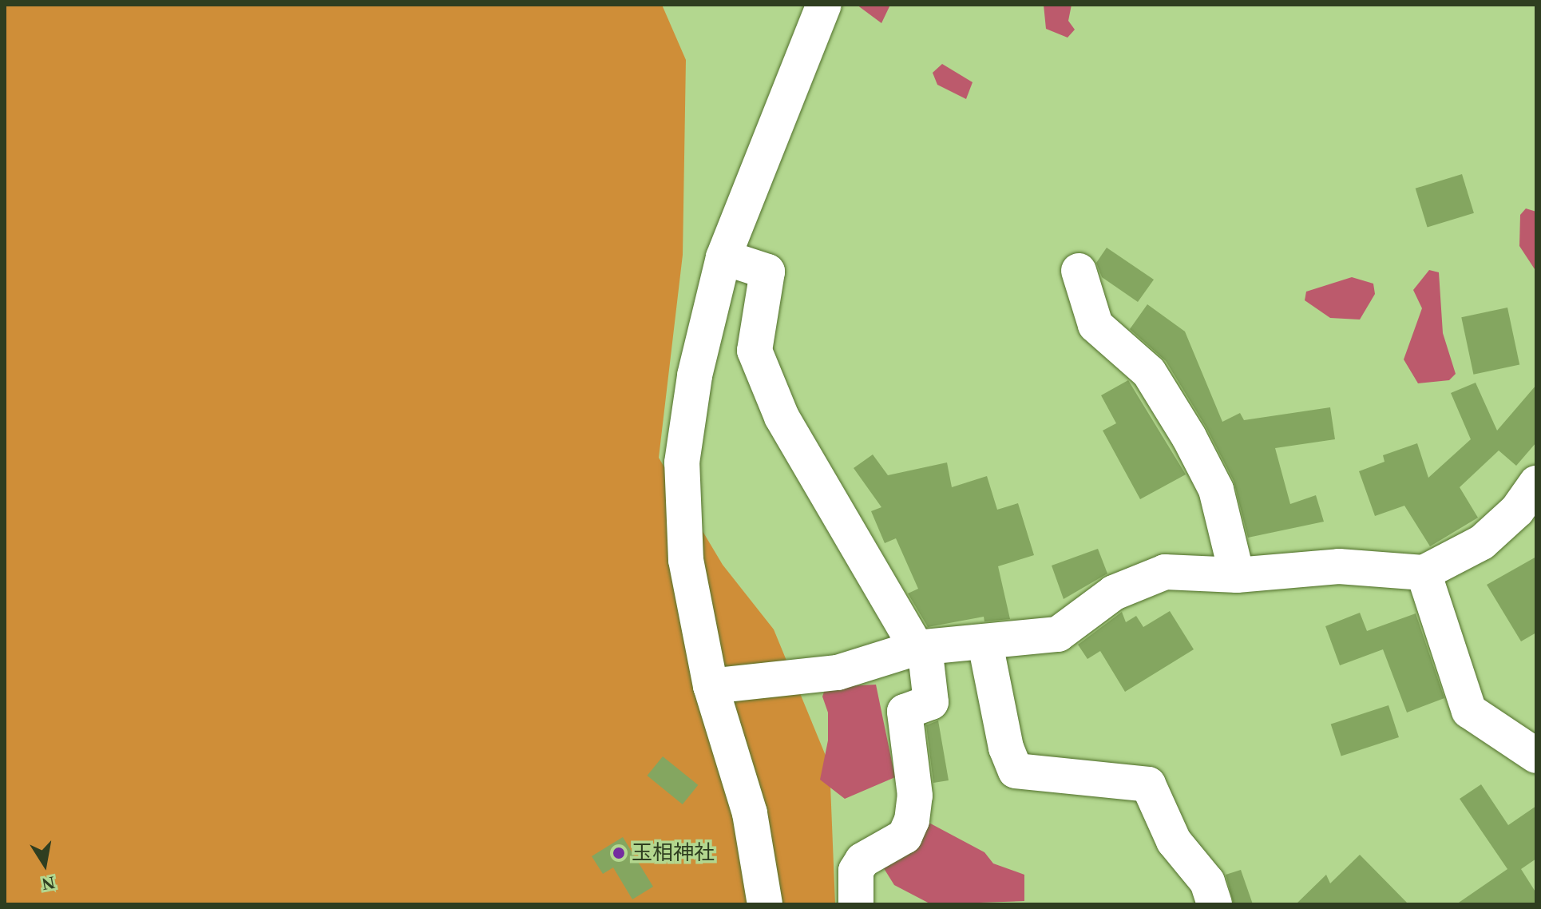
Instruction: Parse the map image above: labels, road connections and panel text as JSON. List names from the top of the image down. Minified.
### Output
{"places":["玉相神社"],"north":"bottom"}
